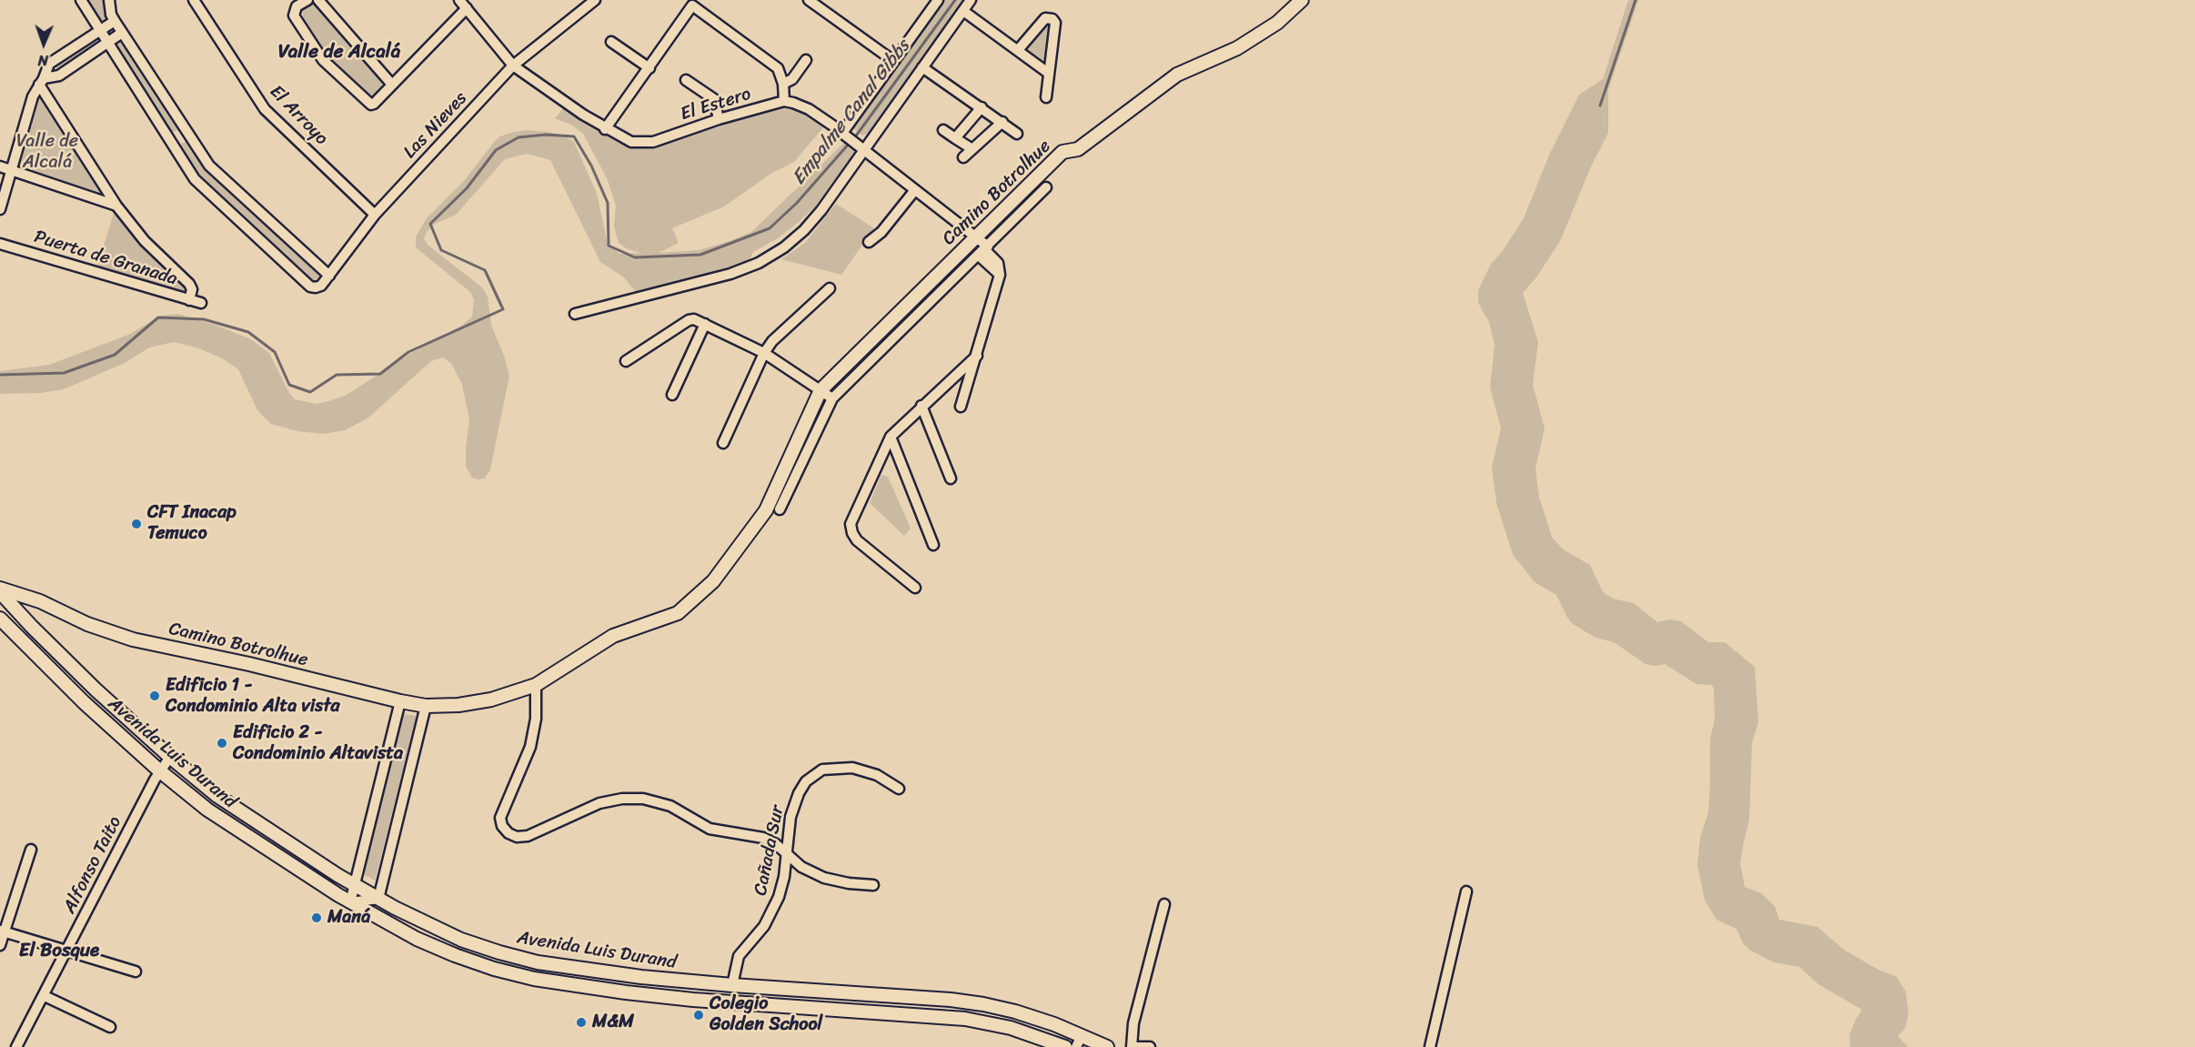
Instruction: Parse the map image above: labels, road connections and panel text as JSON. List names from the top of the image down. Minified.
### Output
{"streets":{"street":["El Estero","El Arroyo","Las Nieves","Camino Botrolhue","Puerta de Granada","Avenida Luis Durand","Cañada Sur","Alfonso Taito"]},"crossings":[["El Estero","Las Nieves"],["El Arroyo","Las Nieves"],["Camino Botrolhue","Avenida Luis Durand"],["Avenida Luis Durand","Cañada Sur"],["Avenida Luis Durand","Alfonso Taito"]],"districts":["Valle de Alcalá","El Bosque"],"water":["Empalme Canal Gibbs"],"parks":["Valle de Alcalá"],"places":["CFT Inacap Temuco","Edificio 1 - Condominio Alta vista","Edificio 2 - Condominio Altavista","Maná","Colegio Golden School","M&M"],"north":"bottom"}
